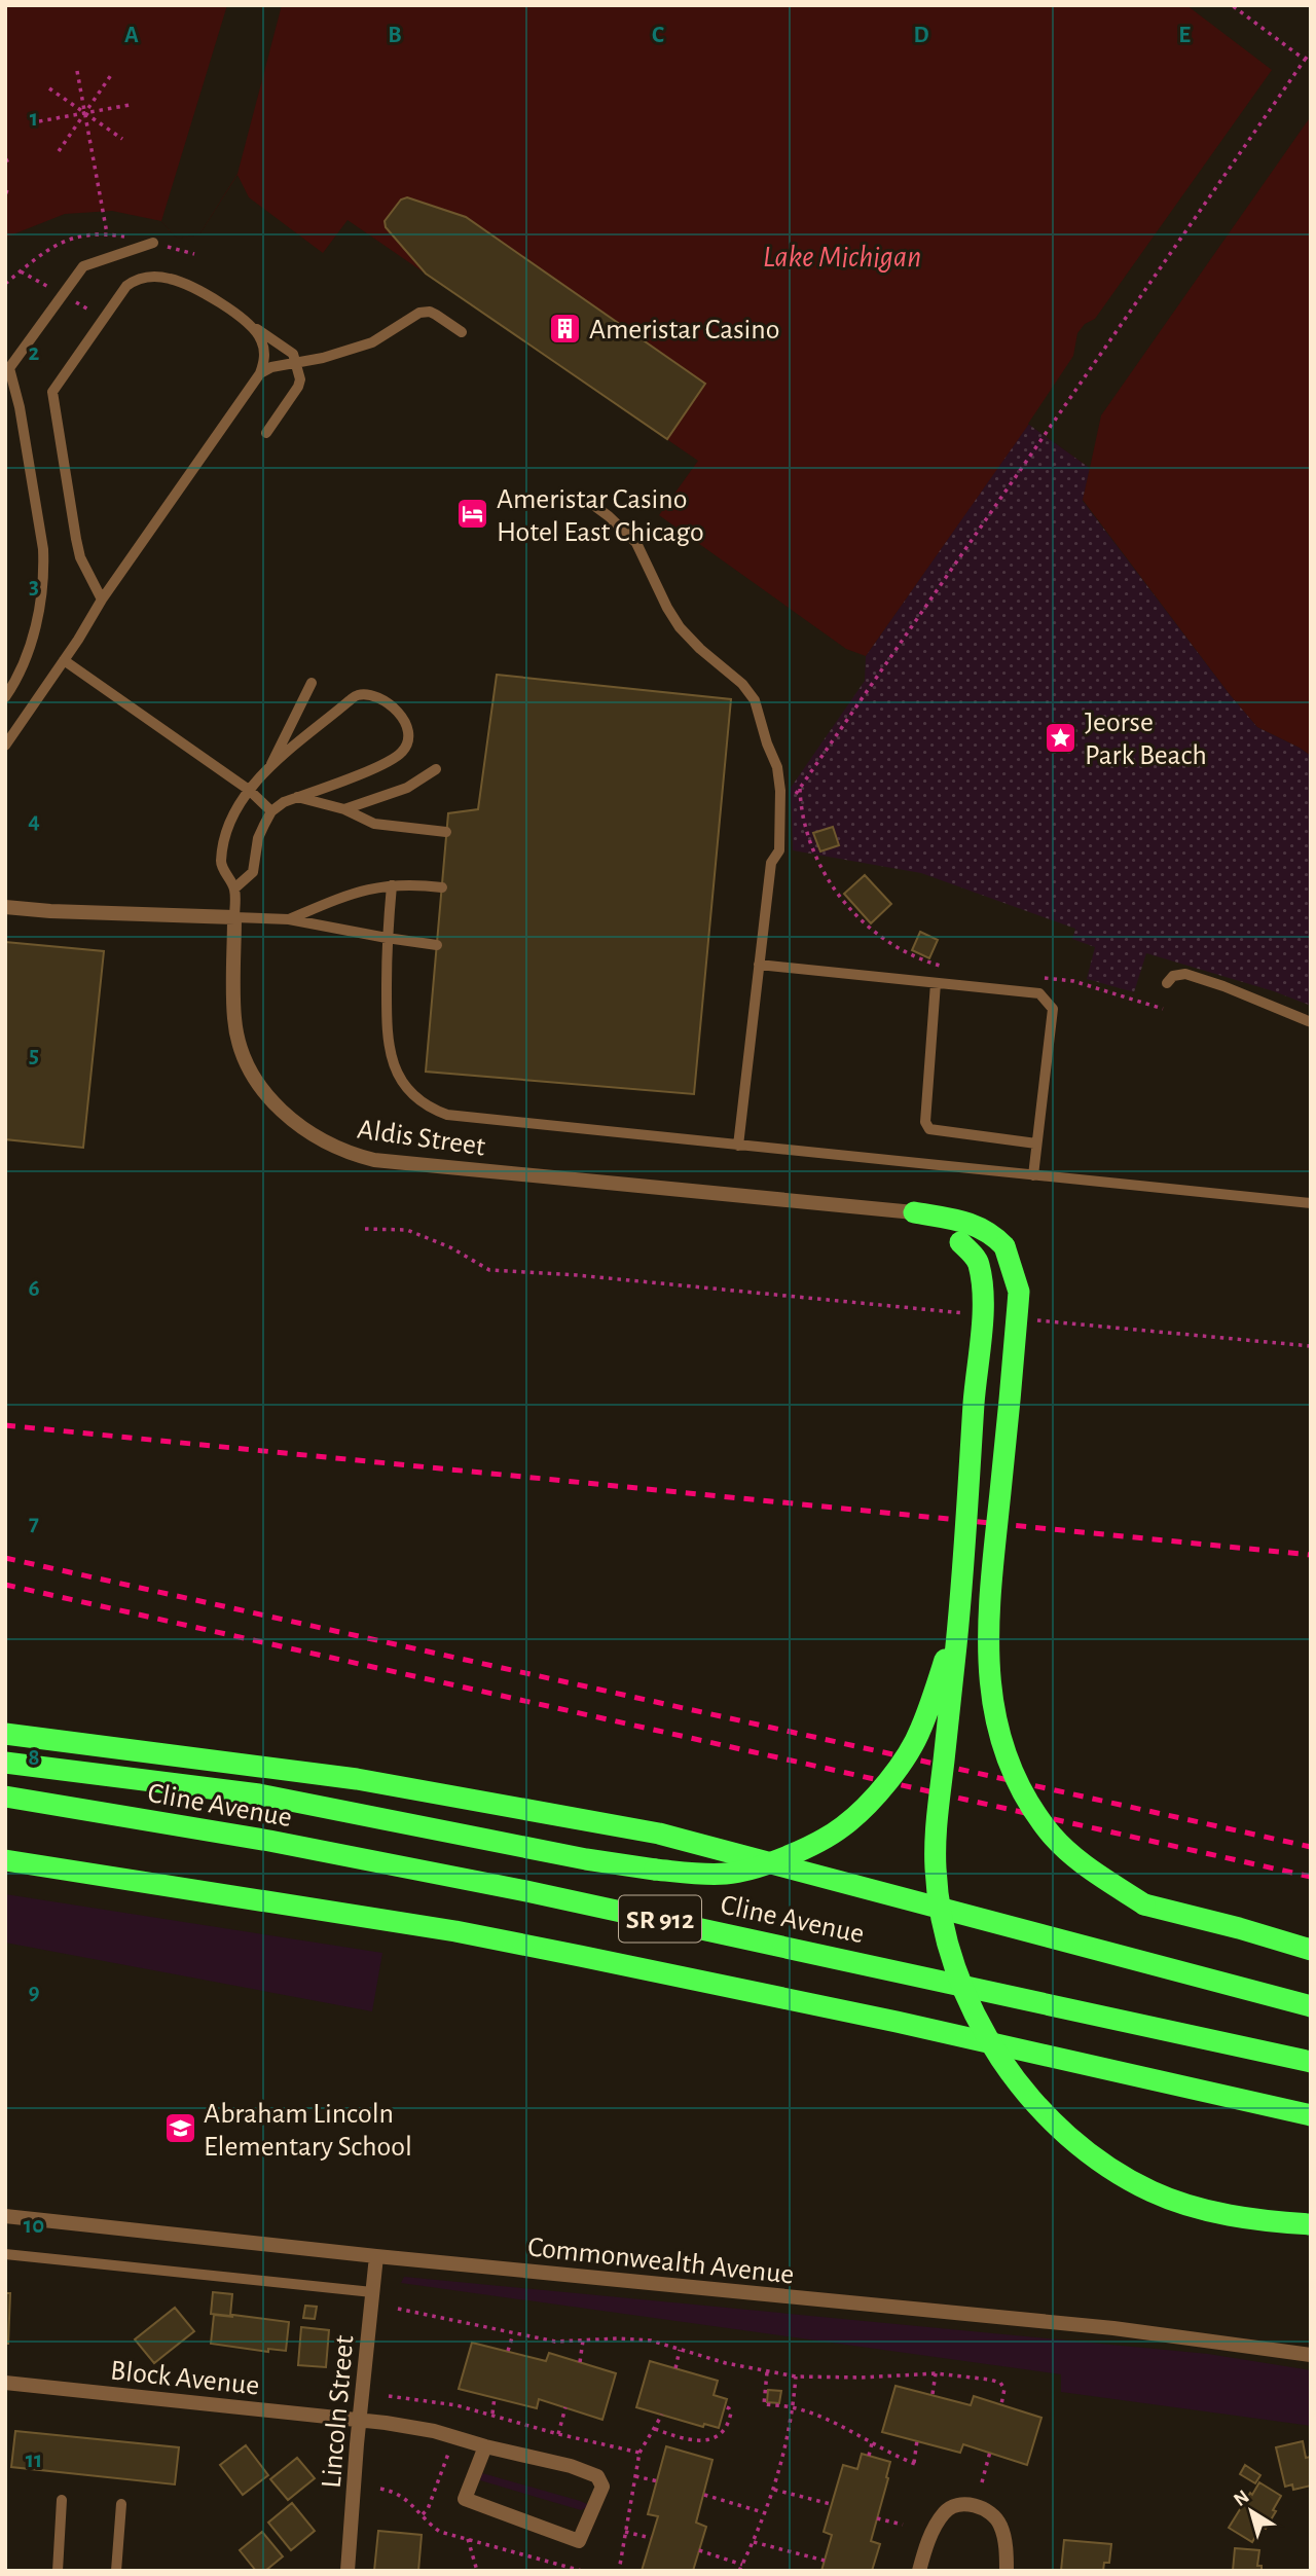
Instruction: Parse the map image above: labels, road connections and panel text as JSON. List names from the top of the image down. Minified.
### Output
{"streets":{"highway":["Cline Avenue","SR 912"],"street":["Aldis Street","Commonwealth Avenue","Block Avenue","Lincoln Street"]},"crossings":[["Commonwealth Avenue","Lincoln Street"],["Block Avenue","Lincoln Street"]],"water":["Lake Michigan"],"places":{"building":["Ameristar Casino"],"hotel":["Ameristar Casino Hotel East Chicago"],"place":["Jeorse Park Beach"],"school or university":["Abraham Lincoln Elementary School"]},"north":"top left","grid":{"columns":["A","B","C","D","E"],"rows":["1","2","3","4","5","6","7","8","9","10","11"]}}
